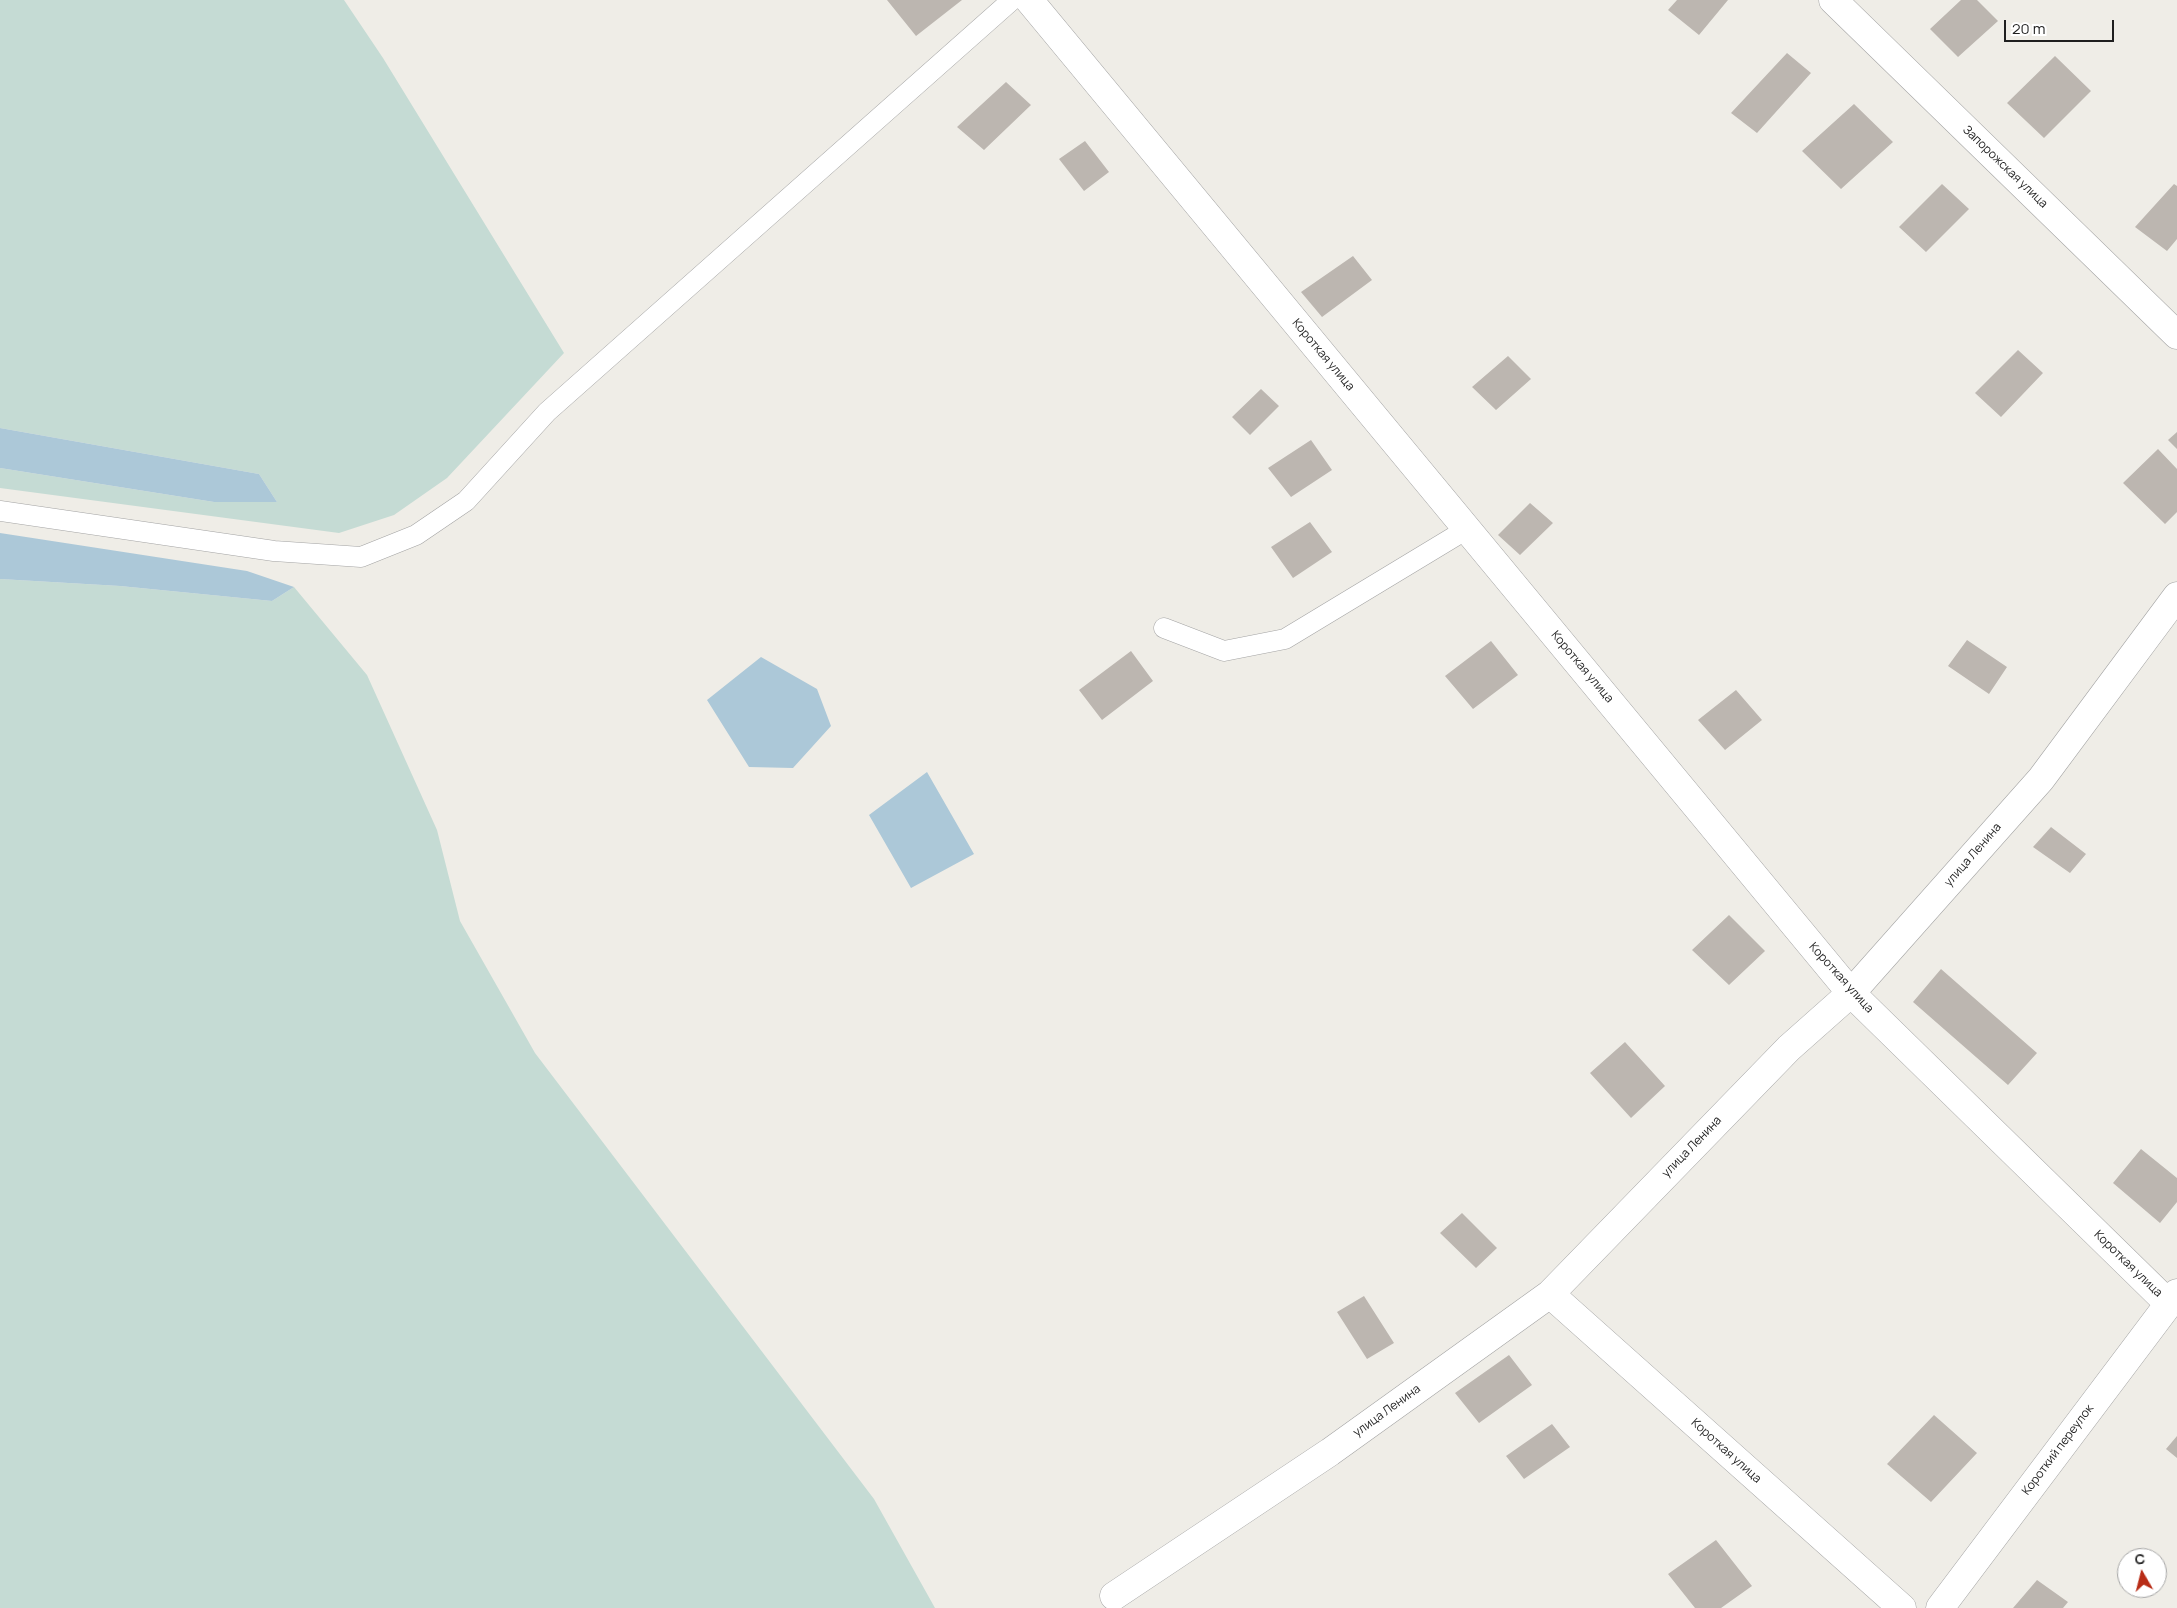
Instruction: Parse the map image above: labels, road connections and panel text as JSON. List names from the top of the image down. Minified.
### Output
{"streets":{"street":["Запорожская улица","Короткая улица","улица Ленина","Короткий переулок"]},"crossings":[["Короткая улица","улица Ленина"],["Короткая улица","Короткий переулок"]],"scale_bar":"20 m","north":"top"}
